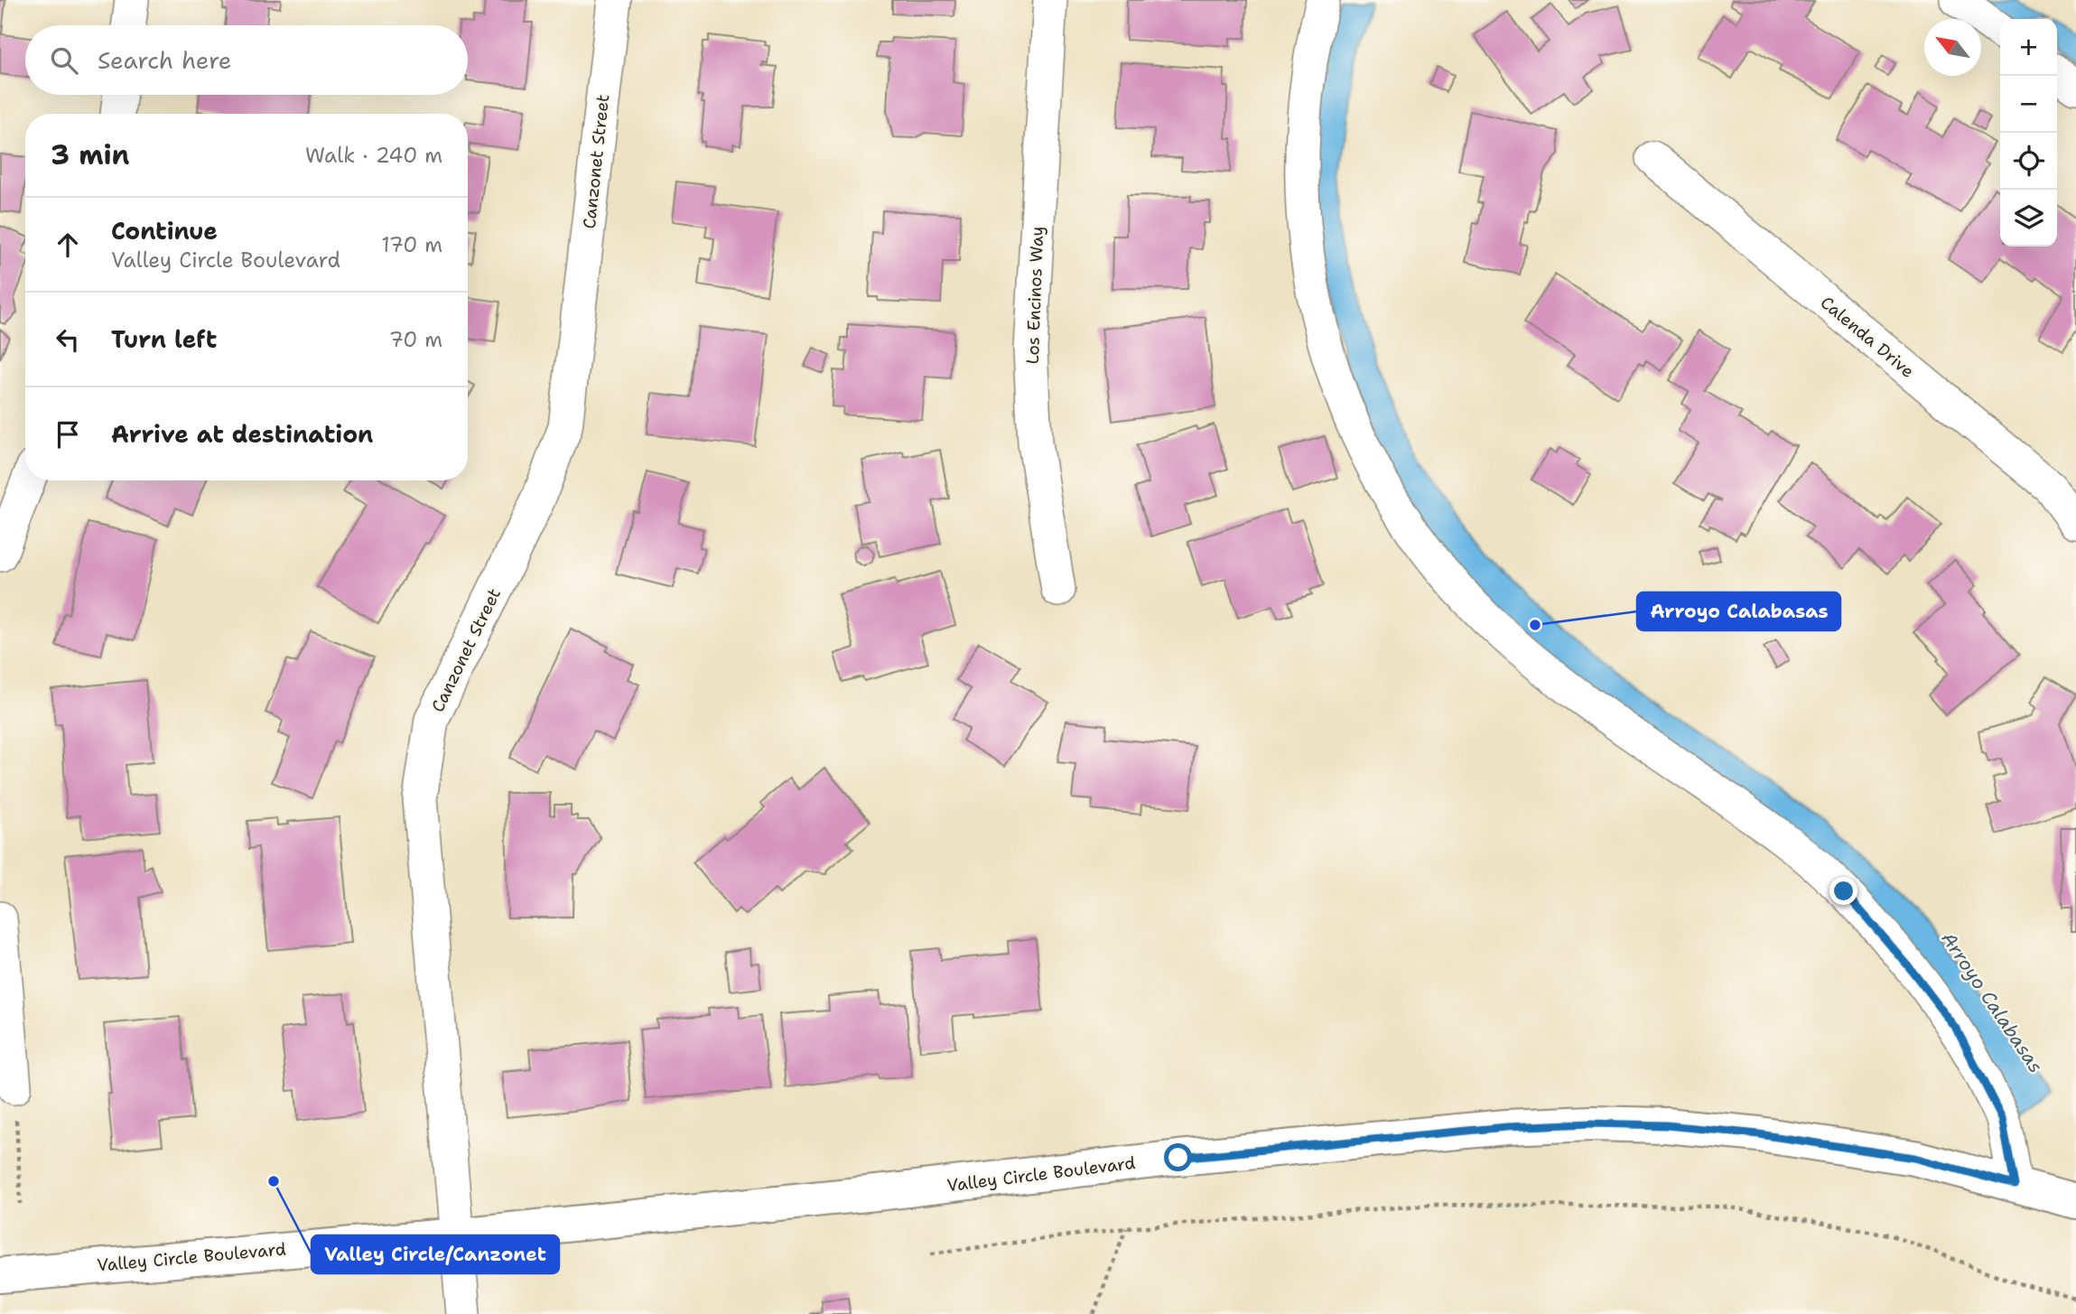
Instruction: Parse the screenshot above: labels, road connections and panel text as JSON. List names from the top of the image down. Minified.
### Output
{"streets":{"main road":["Valley Circle Boulevard"],"street":["Canzonet Street","Los Encinos Way","Calenda Drive"]},"crossings":[["Canzonet Street","Valley Circle Boulevard"]],"water":["Arroyo Calabasas"],"places":["Arroyo Calabasas","Valley Circle/Canzonet"],"north":"top left","page":{"map_buttons":["+","−"],"search":"Search here","heading":["3 min","Walk · 240 m"],"list":[["Continue","Valley Circle Boulevard","170 m"],["Turn left","70 m"],"Arrive at destination"]}}
